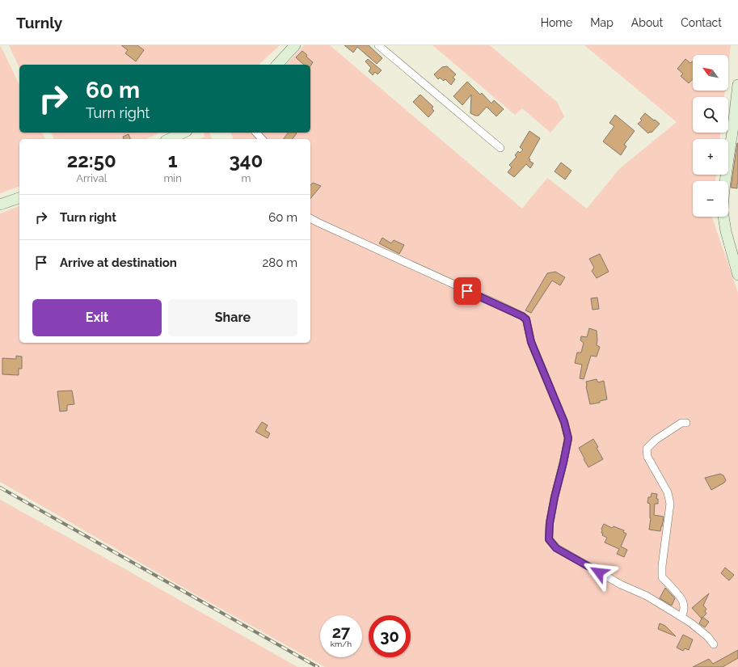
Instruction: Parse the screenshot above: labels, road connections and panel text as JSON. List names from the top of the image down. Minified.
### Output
{"north":"top left","page":{"header":"Turnly","nav":["Home","Map","About","Contact"],"map_buttons":["+","−"],"turn":["60 m","Turn right"],"eta":["22:50","Arrival","1","min","340","m"],"list":[{"name":"Turn right","value":"60 m"},{"name":"Arrive at destination","value":"280 m"}],"buttons":["Exit","Share"],"speed":"27 km/h","limit":"30"}}
